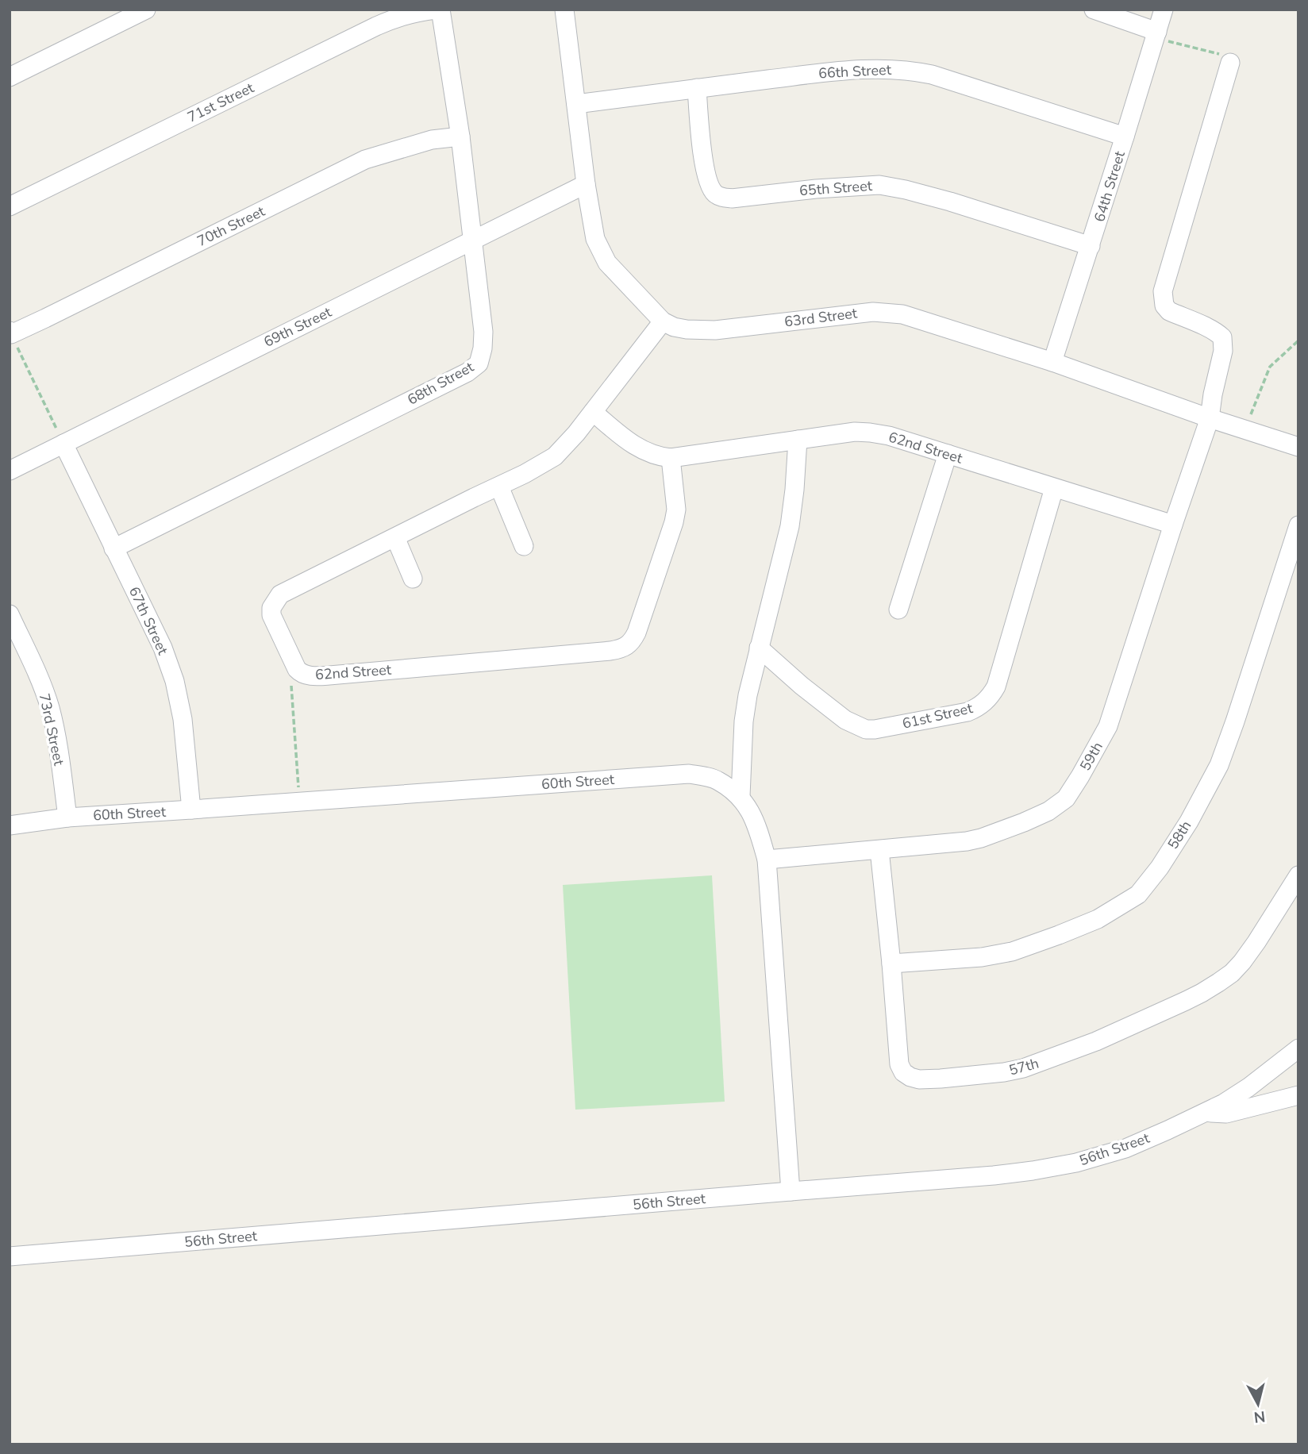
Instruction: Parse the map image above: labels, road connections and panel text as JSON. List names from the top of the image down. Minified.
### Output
{"streets":{"street":["66th Street","71st Street","64th Street","65th Street","70th Street","63rd Street","69th Street","68th Street","62nd Street","67th Street","61st Street","73rd Street","59th","60th Street","58th","57th","56th Street"]},"crossings":[["66th Street","64th Street"],["66th Street","65th Street"],["66th Street","63rd Street"],["64th Street","65th Street"],["64th Street","63rd Street"],["70th Street","68th Street"],["63rd Street","69th Street"],["63rd Street","62nd Street"],["63rd Street","59th"],["69th Street","68th Street"],["69th Street","67th Street"],["68th Street","67th Street"],["62nd Street","61st Street"],["62nd Street","59th"],["67th Street","60th Street"],["73rd Street","60th Street"],["59th","60th Street"],["59th","57th"],["60th Street","56th Street"],["58th","57th"]],"north":"bottom"}
